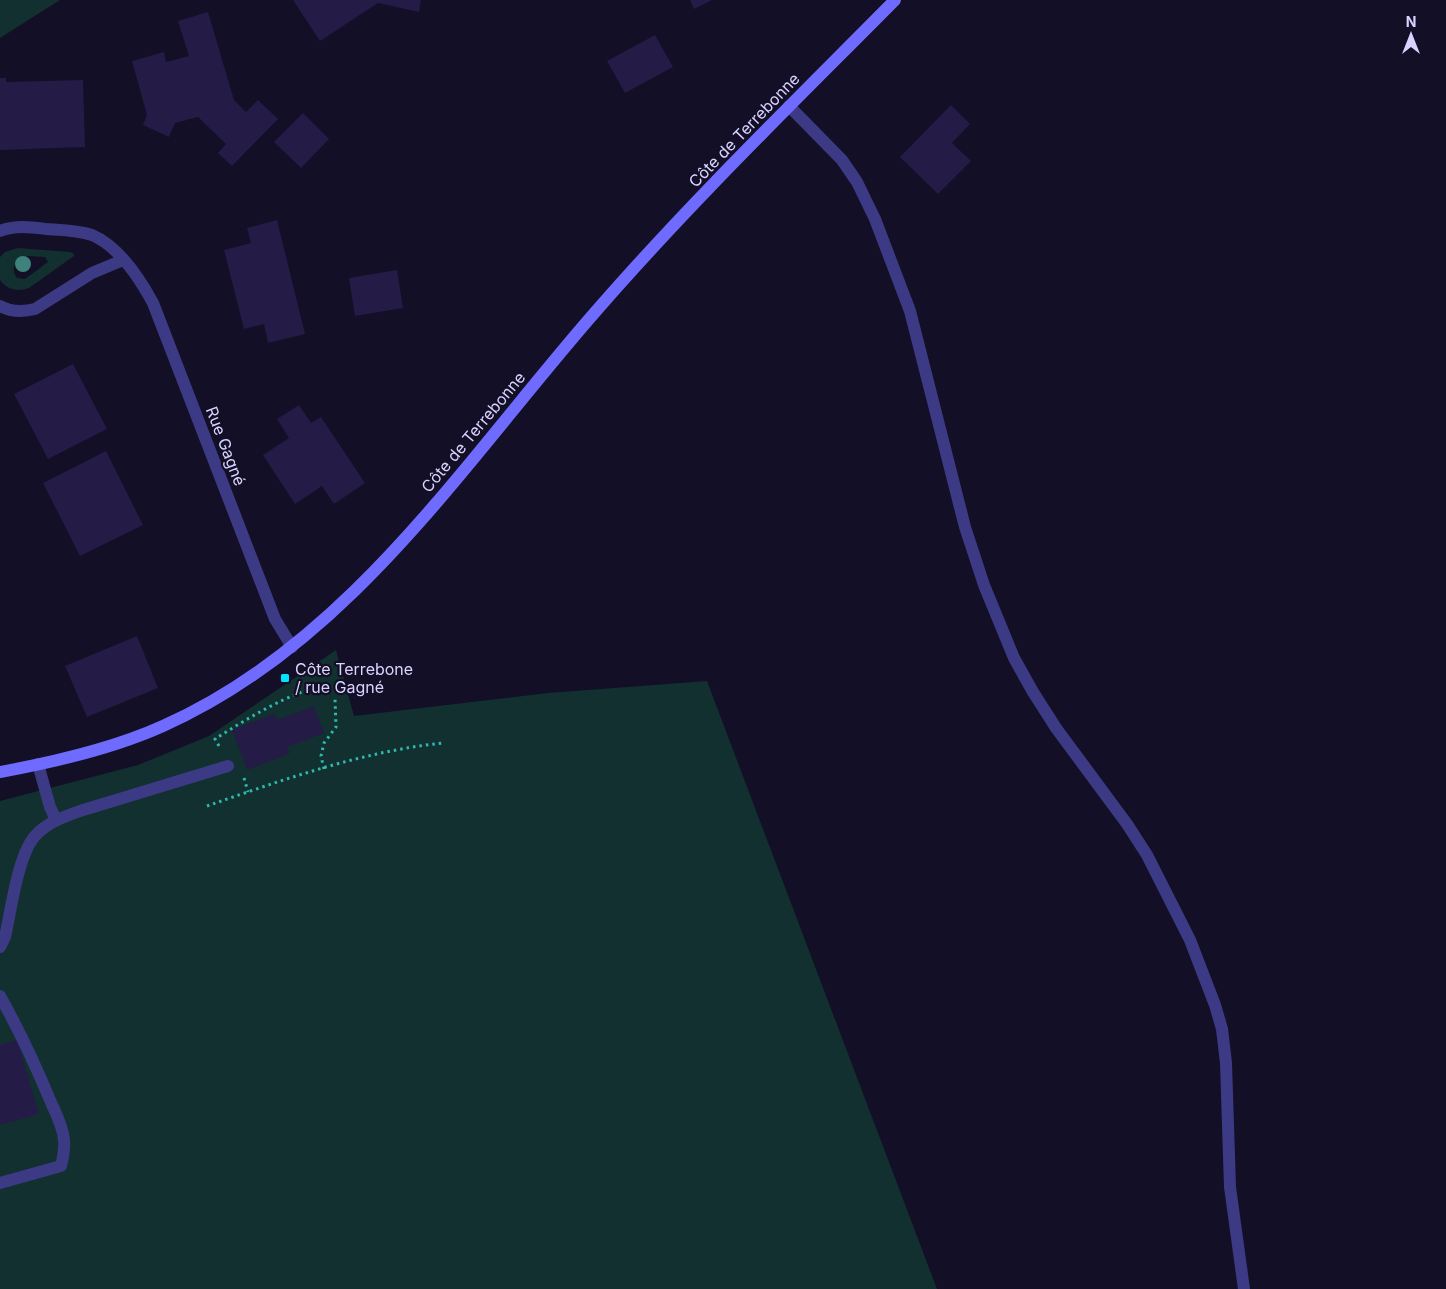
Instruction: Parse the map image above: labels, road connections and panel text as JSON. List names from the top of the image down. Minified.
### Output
{"streets":{"main road":["Côte de Terrebonne"],"street":["Rue Gagné"]},"crossings":[["Côte de Terrebonne","Rue Gagné"]],"places":{"transit":["Côte Terrebone / rue Gagné"]},"north":"top"}
